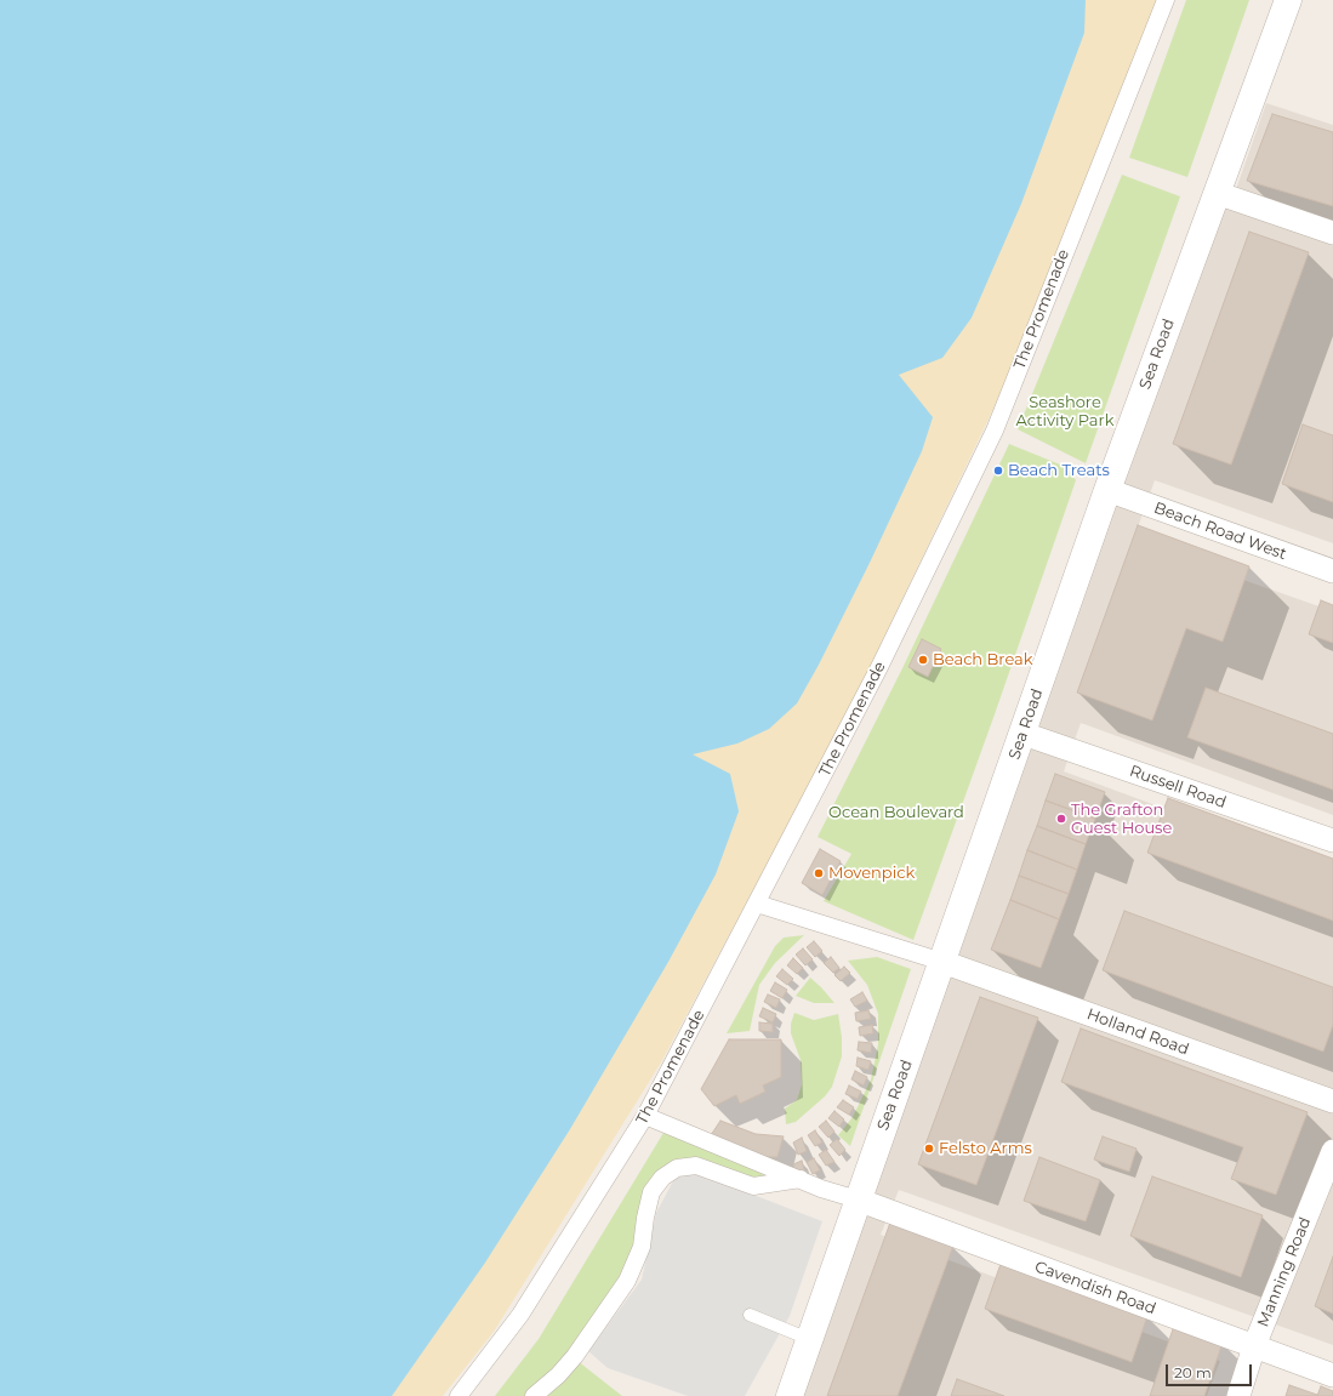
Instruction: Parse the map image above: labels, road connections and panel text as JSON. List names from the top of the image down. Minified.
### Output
{"streets":{"street":["The Promenade","Sea Road","Beach Road West","Russell Road","Holland Road","Manning Road","Cavendish Road"]},"crossings":[["Sea Road","Beach Road West"],["Sea Road","Russell Road"],["Sea Road","Holland Road"],["Sea Road","Cavendish Road"],["Manning Road","Cavendish Road"]],"parks":["Seashore Activity Park","Ocean Boulevard"],"places":["Beach Treats","Beach Break","The Grafton Guest House","Movenpick","Felsto Arms"],"scale_bar":"20 m"}
